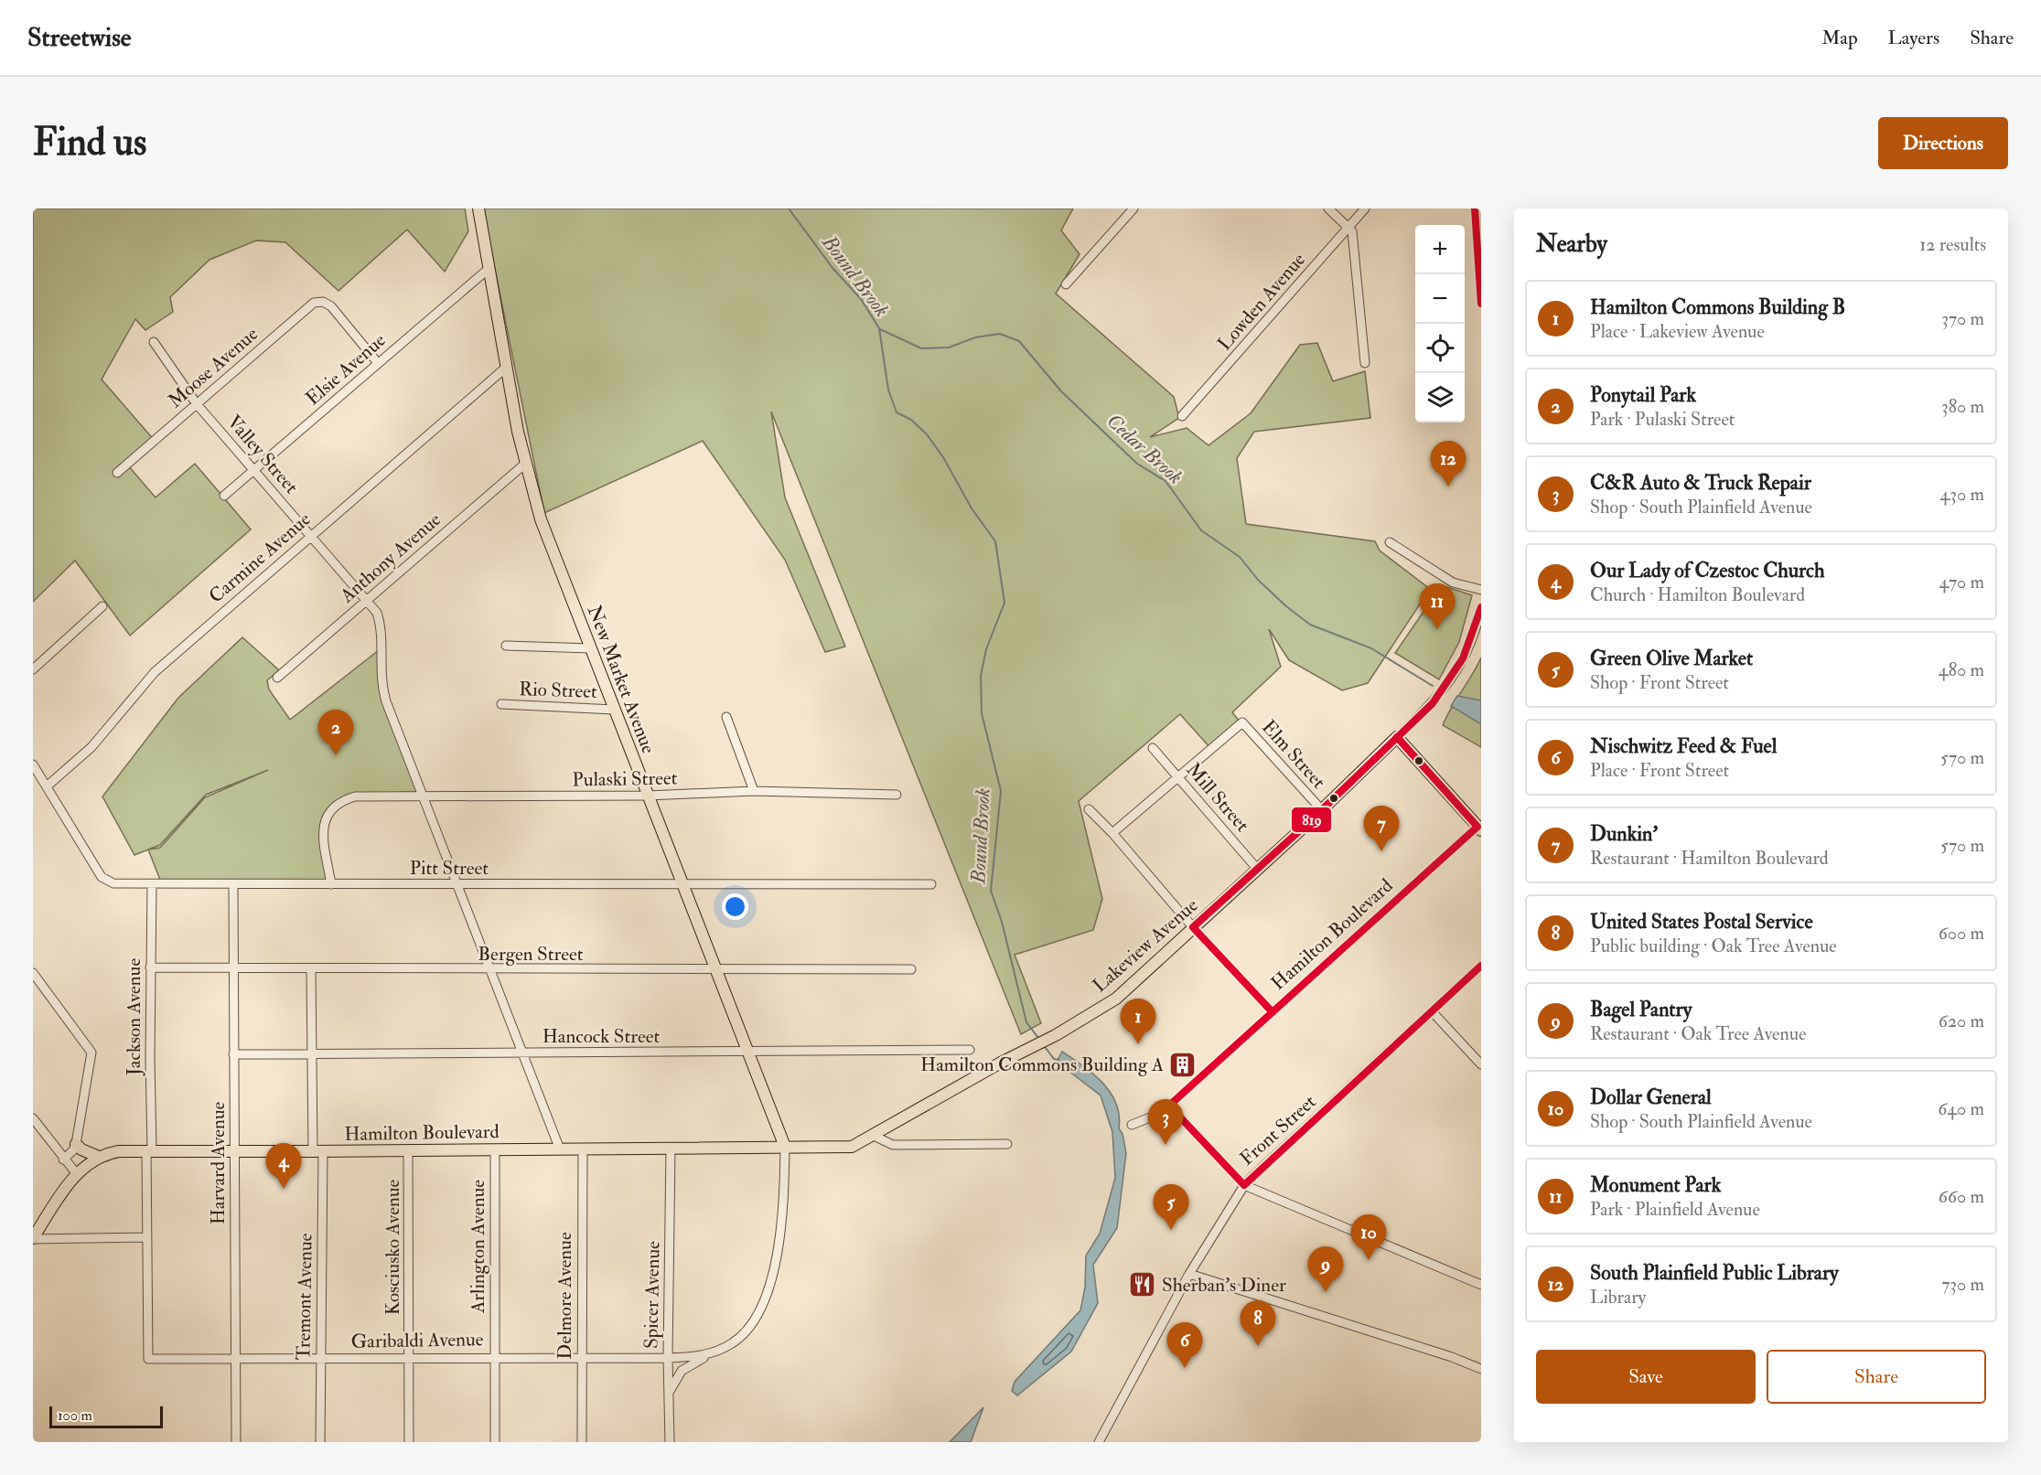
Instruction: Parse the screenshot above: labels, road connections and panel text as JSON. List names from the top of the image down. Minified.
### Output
{"streets":{"main road":["New Market Avenue","Hamilton Boulevard","Lakeview Avenue"],"street":["Lowden Avenue","Moose Avenue","Elsie Avenue","Valley Street","Carmine Avenue","Anthony Avenue","Rio Street","Elm Street","Pulaski Street","Mill Street","Pitt Street","Bergen Street","Jackson Avenue","Hancock Street","Front Street","Harvard Avenue","Arlington Avenue","Kosciusko Avenue","Spicer Avenue","Delmore Avenue","Tremont Avenue","Garibaldi Avenue"]},"crossings":[["Moose Avenue","Elsie Avenue"],["Moose Avenue","Valley Street"],["Elsie Avenue","Valley Street"],["Elsie Avenue","New Market Avenue"],["Valley Street","Carmine Avenue"],["Valley Street","Anthony Avenue"],["Valley Street","Pulaski Street"],["Valley Street","Pitt Street"],["Valley Street","Hamilton Boulevard"],["Valley Street","Bergen Street"],["Valley Street","Hancock Street"],["Carmine Avenue","New Market Avenue"],["Carmine Avenue","Pitt Street"],["Anthony Avenue","New Market Avenue"],["New Market Avenue","Rio Street"],["New Market Avenue","Pulaski Street"],["New Market Avenue","Pitt Street"],["New Market Avenue","Hamilton Boulevard"],["New Market Avenue","Bergen Street"],["New Market Avenue","Hancock Street"],["Elm Street","Mill Street"],["Elm Street","Lakeview Avenue"],["Pulaski Street","Pitt Street"],["Mill Street","Lakeview Avenue"],["Pitt Street","Jackson Avenue"],["Pitt Street","Harvard Avenue"],["Hamilton Boulevard","Lakeview Avenue"],["Hamilton Boulevard","Jackson Avenue"],["Hamilton Boulevard","Harvard Avenue"],["Hamilton Boulevard","Arlington Avenue"],["Hamilton Boulevard","Kosciusko Avenue"],["Hamilton Boulevard","Spicer Avenue"],["Hamilton Boulevard","Delmore Avenue"],["Hamilton Boulevard","Tremont Avenue"],["Bergen Street","Jackson Avenue"],["Bergen Street","Harvard Avenue"],["Bergen Street","Tremont Avenue"],["Jackson Avenue","Garibaldi Avenue"],["Hancock Street","Harvard Avenue"],["Hancock Street","Tremont Avenue"],["Harvard Avenue","Garibaldi Avenue"],["Arlington Avenue","Garibaldi Avenue"],["Kosciusko Avenue","Garibaldi Avenue"],["Spicer Avenue","Garibaldi Avenue"],["Delmore Avenue","Garibaldi Avenue"],["Tremont Avenue","Garibaldi Avenue"]],"water":["Bound Brook","Cedar Brook"],"places":{"building":["Hamilton Commons Building A"],"restaurant":["Sherban's Diner"]},"lines":["transit line 819"],"scale_bar":"100 m","page":{"header":"Streetwise","nav":["Map","Layers","Share"],"buttons":["Directions",["Save","Share"]],"title":"Find us","heading":["Nearby","12 results"],"map_buttons":["+","−"],"list":[{"mark":"1","name":"Hamilton Commons Building B","note":"Place · Lakeview Avenue","value":"370 m"},{"mark":"2","name":"Ponytail Park","note":"Park · Pulaski Street","value":"380 m"},{"mark":"3","name":"C&R Auto & Truck Repair","note":"Shop · South Plainfield Avenue","value":"430 m"},{"mark":"4","name":"Our Lady of Czestoc Church","note":"Church · Hamilton Boulevard","value":"470 m"},{"mark":"5","name":"Green Olive Market","note":"Shop · Front Street","value":"480 m"},{"mark":"6","name":"Nischwitz Feed & Fuel","note":"Place · Front Street","value":"570 m"},{"mark":"7","name":"Dunkin'","note":"Restaurant · Hamilton Boulevard","value":"570 m"},{"mark":"8","name":"United States Postal Service","note":"Public building · Oak Tree Avenue","value":"600 m"},{"mark":"9","name":"Bagel Pantry","note":"Restaurant · Oak Tree Avenue","value":"620 m"},{"mark":"10","name":"Dollar General","note":"Shop · South Plainfield Avenue","value":"640 m"},{"mark":"11","name":"Monument Park","note":"Park · Plainfield Avenue","value":"660 m"},{"mark":"12","name":"South Plainfield Public Library","note":"Library","value":"730 m"}],"pins":["12","11","2","7","1","3","4","5","10","9","8","6"],"scale":"100 m"}}
